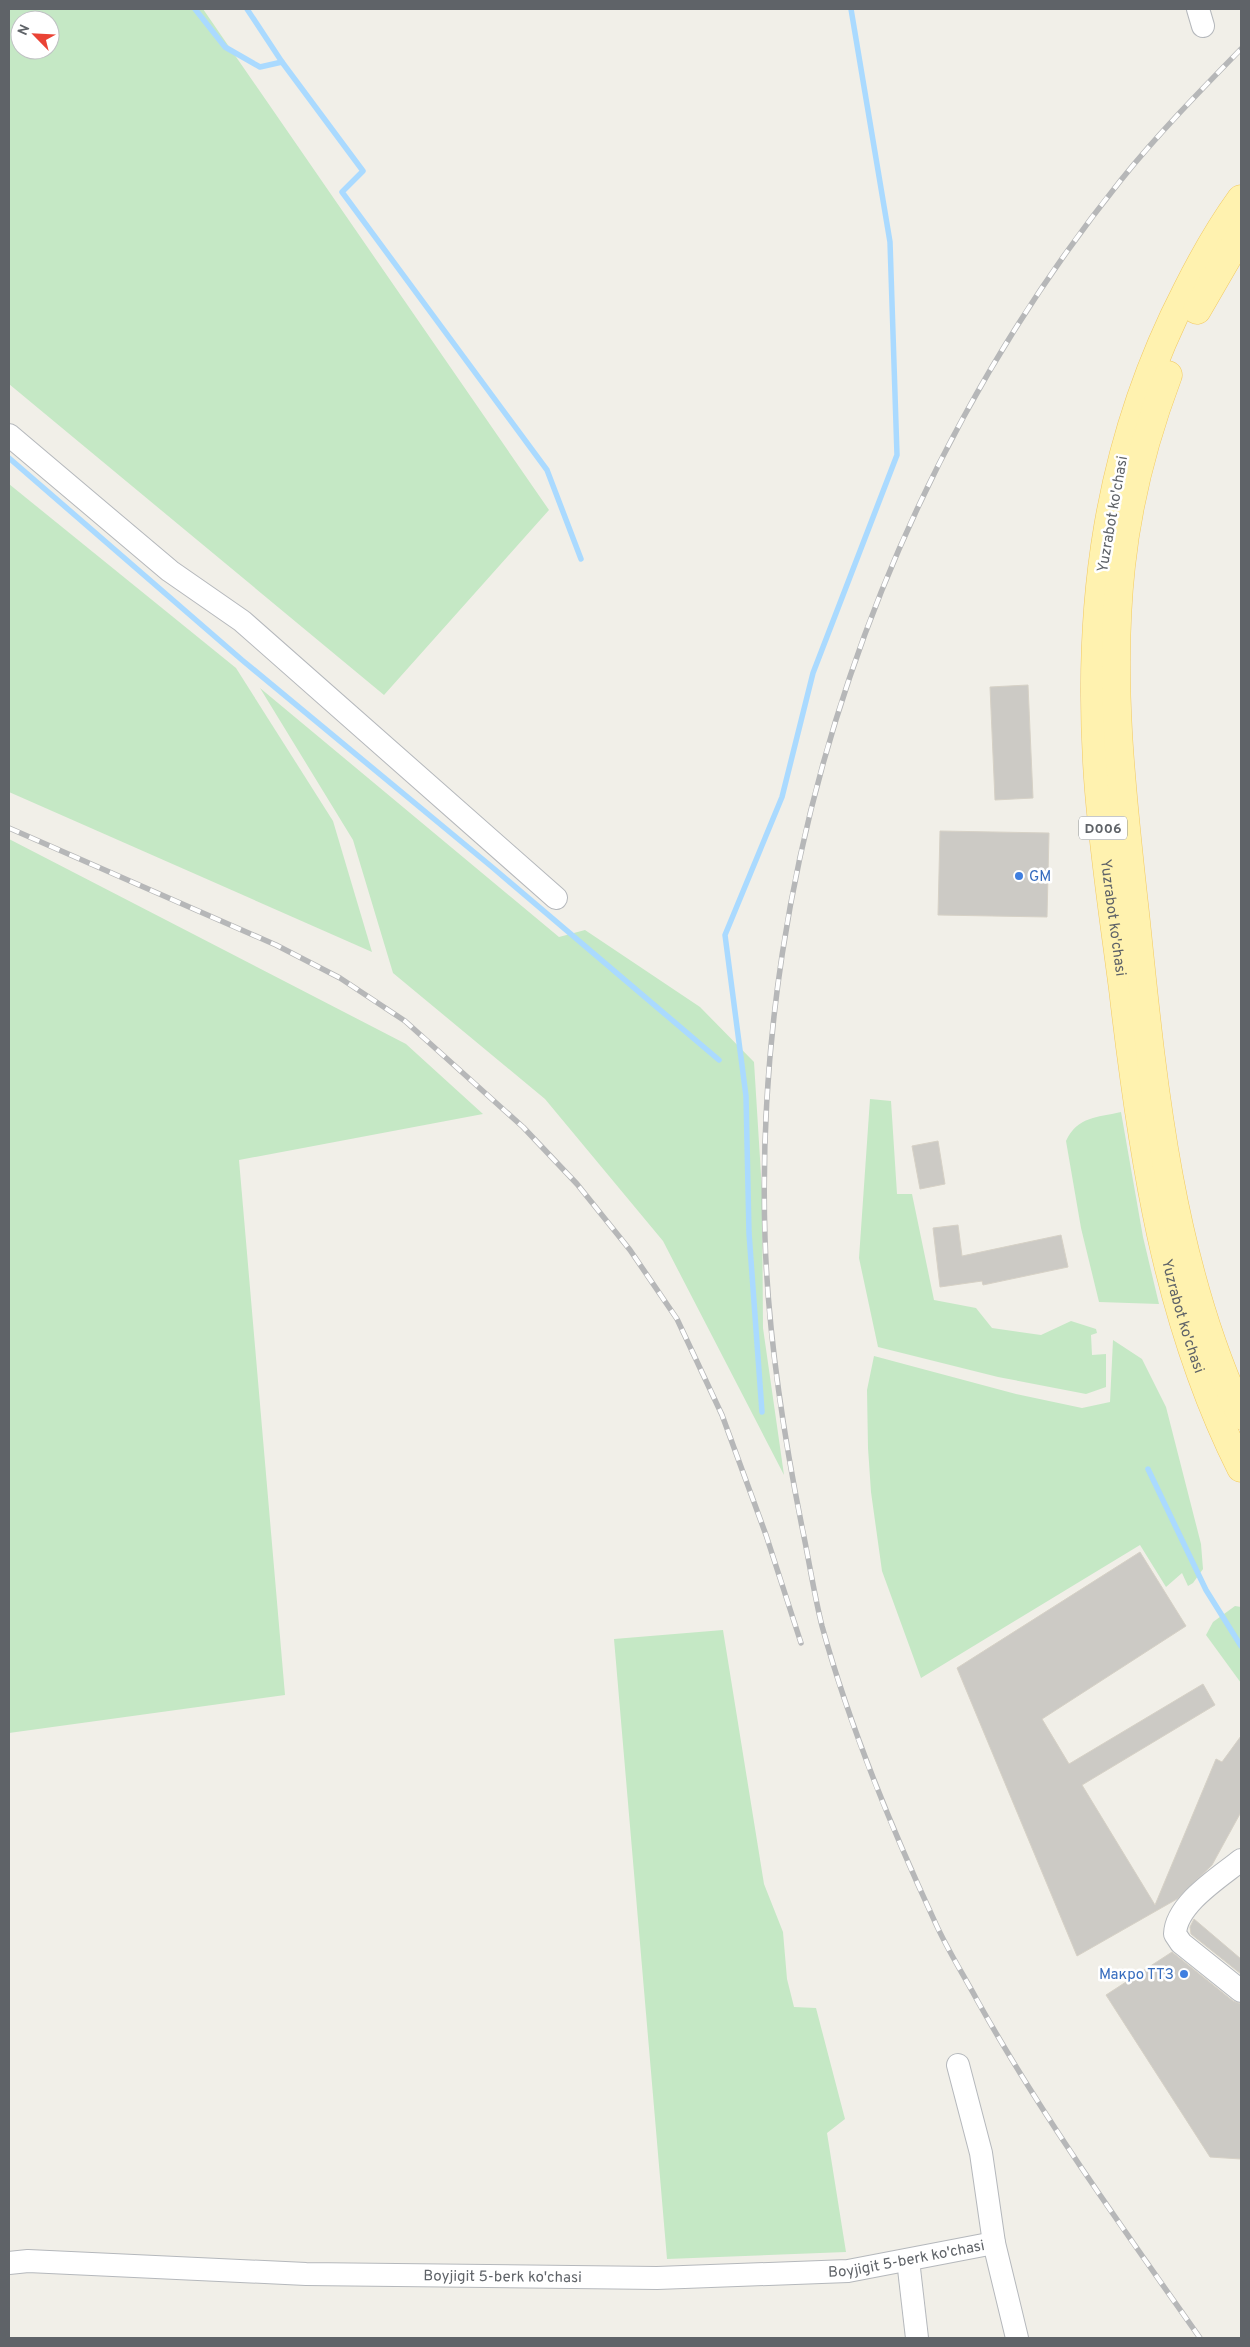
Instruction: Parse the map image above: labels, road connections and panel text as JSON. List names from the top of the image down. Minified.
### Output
{"streets":{"main road":["Yuzrabot ko'chasi","D006"],"street":["Boyjigit 5-berk ko'chasi"]},"places":["GM","Макро ТТЗ"],"north":"top left"}
